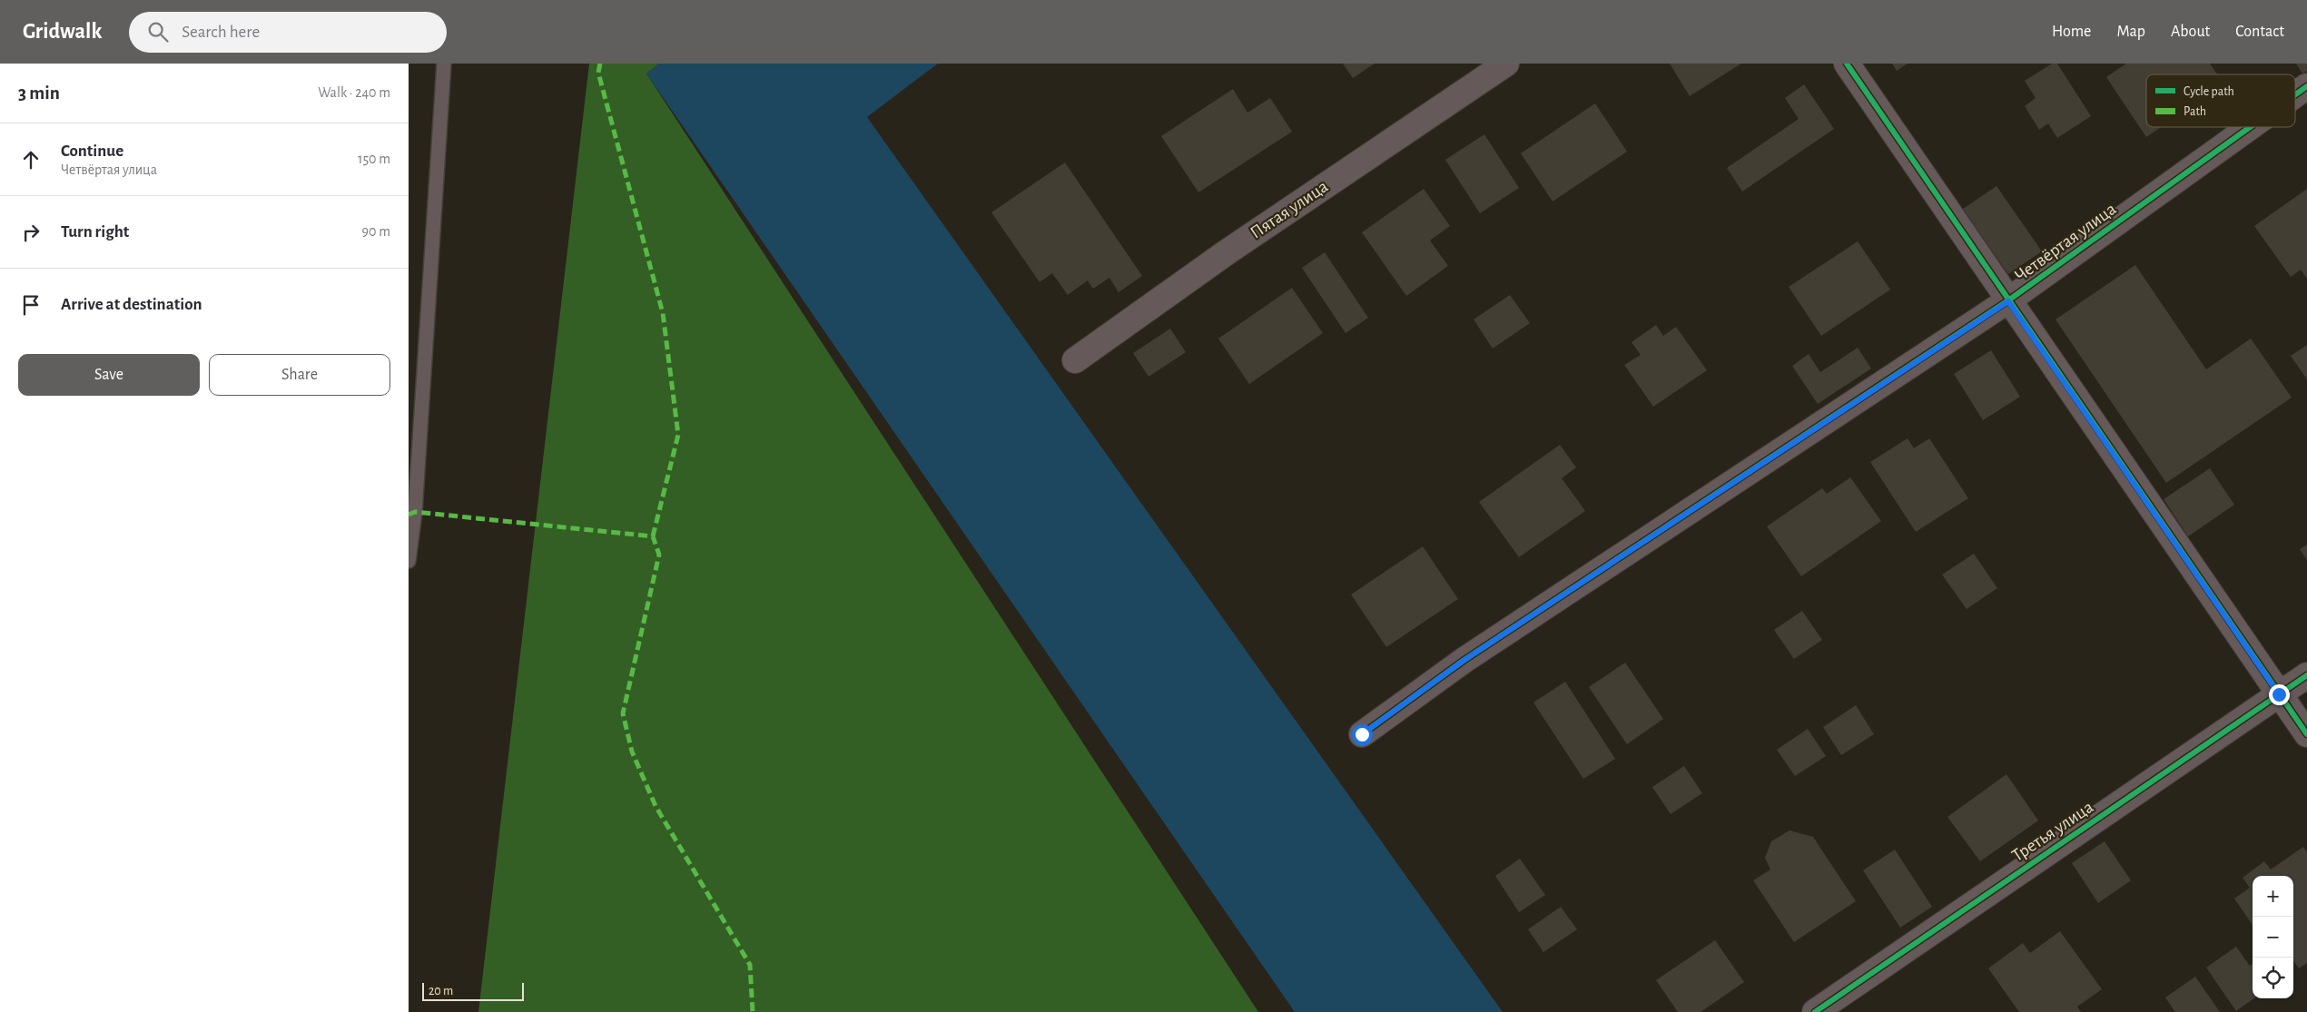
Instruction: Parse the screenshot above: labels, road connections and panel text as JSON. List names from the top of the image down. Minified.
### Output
{"streets":{"street":["Пятая улица","Четвёртая улица","Третья улица"]},"legend":["Cycle path","Path"],"scale_bar":"20 m","page":{"header":"Gridwalk","search":"Search here","nav":["Home","Map","About","Contact"],"heading":["3 min","Walk · 240 m"],"list":[["Continue","Четвёртая улица","150 m"],["Turn right","90 m"],"Arrive at destination"],"buttons":["Save","Share"],"map_buttons":["+","−"],"scale":"20 m"}}
